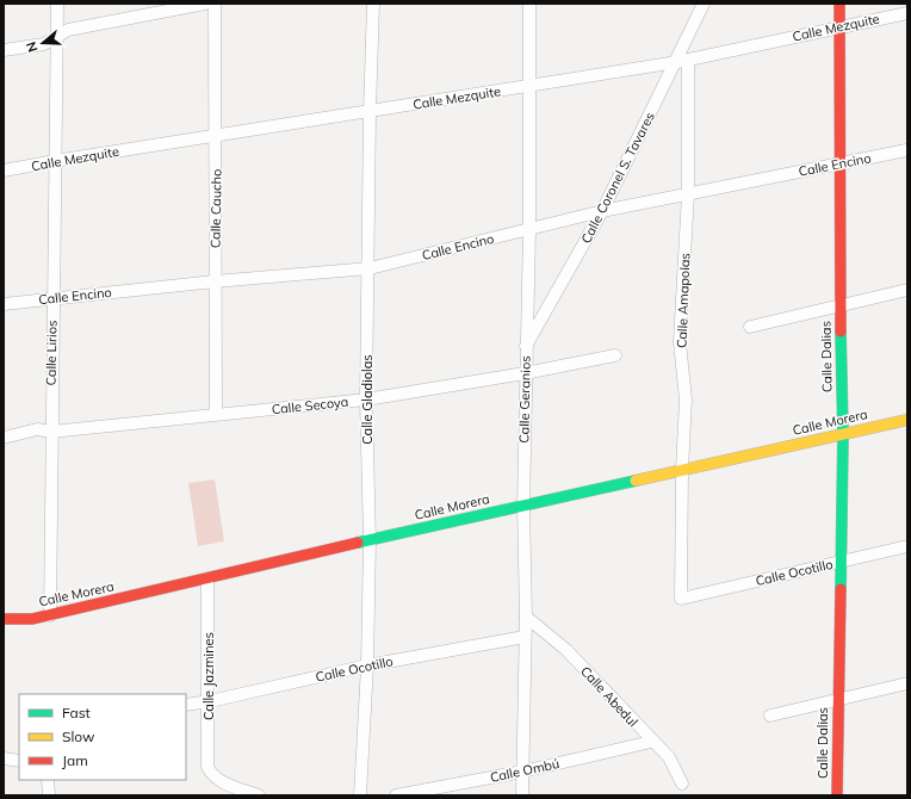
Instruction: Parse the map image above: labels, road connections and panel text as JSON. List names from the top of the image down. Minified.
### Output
{"streets":{"street":["Calle Mezquite","Calle Encino","Calle Coronel S. Tavares","Calle Caucho","Calle Amapolas","Calle Lirios","Calle Dalias","Calle Gladiolas","Calle Geranios","Calle Secoya","Calle Morera","Calle Ocotillo","Calle Jazmines","Calle Abedul","Calle Ombú"]},"crossings":[["Calle Mezquite","Calle Coronel S. Tavares"],["Calle Mezquite","Calle Caucho"],["Calle Mezquite","Calle Amapolas"],["Calle Mezquite","Calle Lirios"],["Calle Mezquite","Calle Dalias"],["Calle Mezquite","Calle Gladiolas"],["Calle Mezquite","Calle Geranios"],["Calle Encino","Calle Coronel S. Tavares"],["Calle Encino","Calle Caucho"],["Calle Encino","Calle Amapolas"],["Calle Encino","Calle Lirios"],["Calle Encino","Calle Dalias"],["Calle Encino","Calle Gladiolas"],["Calle Encino","Calle Geranios"],["Calle Coronel S. Tavares","Calle Amapolas"],["Calle Coronel S. Tavares","Calle Geranios"],["Calle Caucho","Calle Secoya"],["Calle Amapolas","Calle Morera"],["Calle Amapolas","Calle Ocotillo"],["Calle Lirios","Calle Secoya"],["Calle Lirios","Calle Morera"],["Calle Dalias","Calle Morera"],["Calle Dalias","Calle Ocotillo"],["Calle Gladiolas","Calle Secoya"],["Calle Gladiolas","Calle Morera"],["Calle Gladiolas","Calle Ocotillo"],["Calle Geranios","Calle Secoya"],["Calle Geranios","Calle Morera"],["Calle Geranios","Calle Ocotillo"],["Calle Geranios","Calle Abedul"],["Calle Geranios","Calle Ombú"],["Calle Morera","Calle Jazmines"],["Calle Ocotillo","Calle Jazmines"],["Calle Abedul","Calle Ombú"]],"legend":["Fast","Slow","Jam"],"north":"left"}
